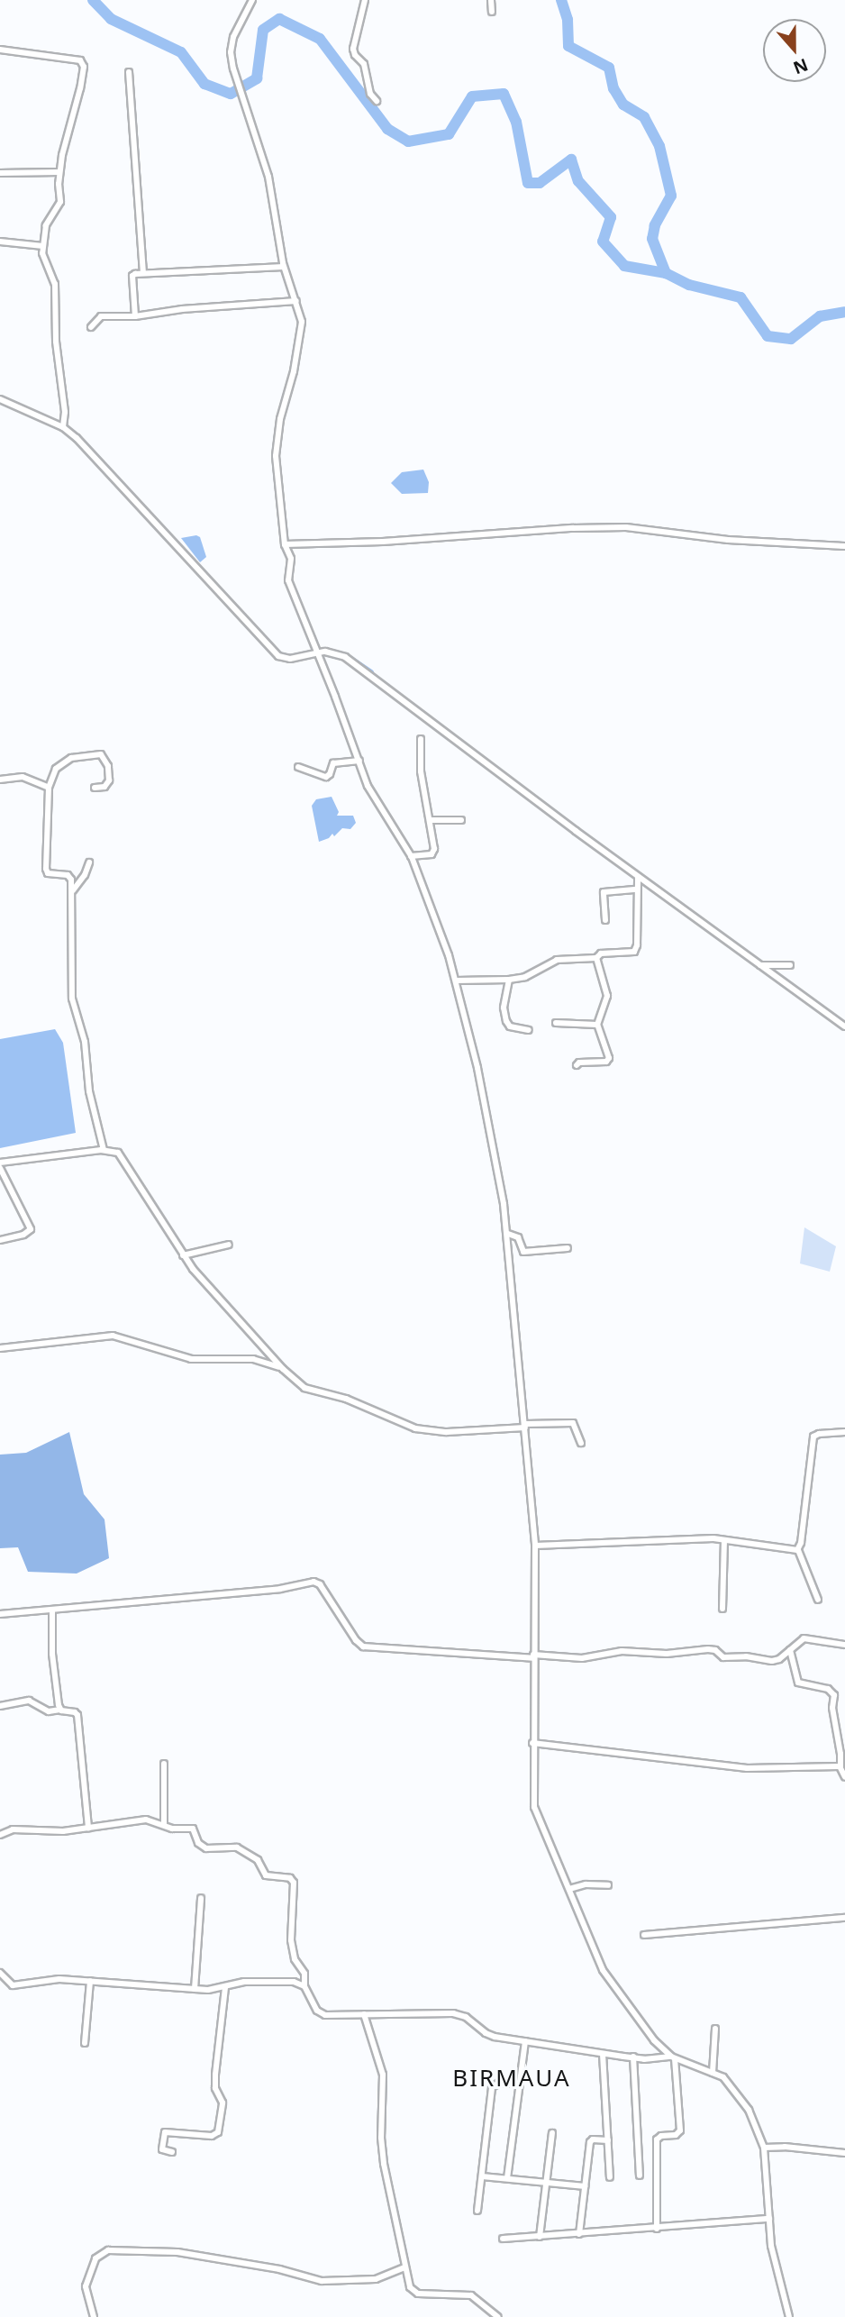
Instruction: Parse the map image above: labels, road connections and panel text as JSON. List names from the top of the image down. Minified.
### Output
{"districts":["BIRMAUA"],"north":"bottom"}
